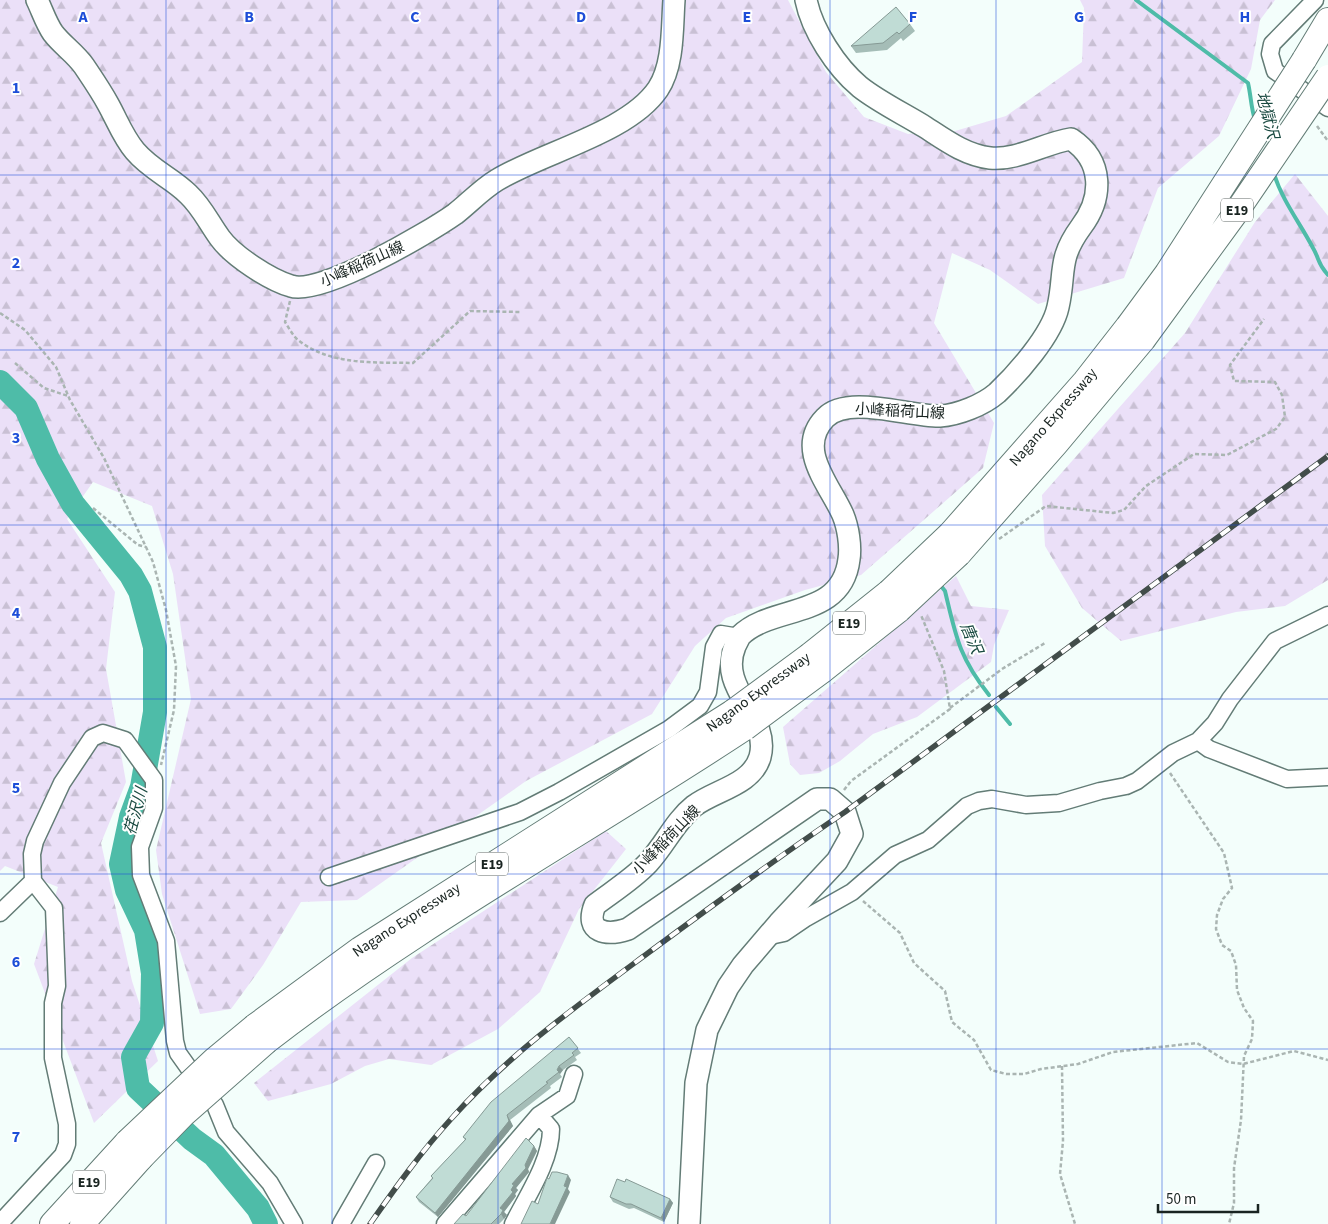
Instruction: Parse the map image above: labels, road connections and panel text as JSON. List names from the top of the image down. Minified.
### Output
{"streets":{"highway":["E19","Nagano Expressway"],"main road":["小峰稲荷山線"]},"water":["地獄沢","唐沢","荏沢川"],"scale_bar":"50 m","grid":{"columns":["A","B","C","D","E","F","G","H"],"rows":["1","2","3","4","5","6","7"]}}
